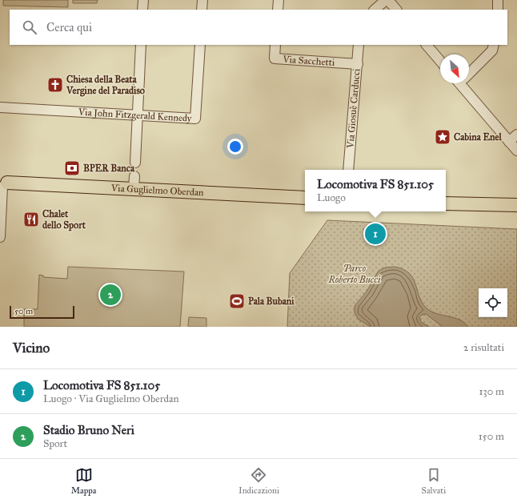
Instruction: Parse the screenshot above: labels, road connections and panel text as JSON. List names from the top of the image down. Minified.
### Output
{"streets":{"main road":["Via Guglielmo Oberdan"],"street":["Via Sacchetti","Via Giosuè Carducci","Via John Fitzgerald Kennedy"]},"crossings":[["Via Sacchetti","Via Giosuè Carducci"]],"parks":["Parco Roberto Bucci"],"places":{"church":["Chiesa della Beata Vergine del Paradiso"],"place":["Cabina Enel"],"bank":["BPER Banca"],"restaurant":["Chalet dello Sport"],"sports":["Pala Bubani"]},"scale_bar":"50 m","north":"bottom right","page":{"search":"Cerca qui","popup":["Locomotiva FS 851.105","Luogo"],"pins":["1","2"],"scale":"50 m","heading":["Vicino","2 risultati"],"list":[{"mark":"1","name":"Locomotiva FS 851.105","note":"Luogo · Via Guglielmo Oberdan","value":"130 m"},{"mark":"2","name":"Stadio Bruno Neri","note":"Sport","value":"150 m"}],"nav":["Mappa","Indicazioni","Salvati"]}}
